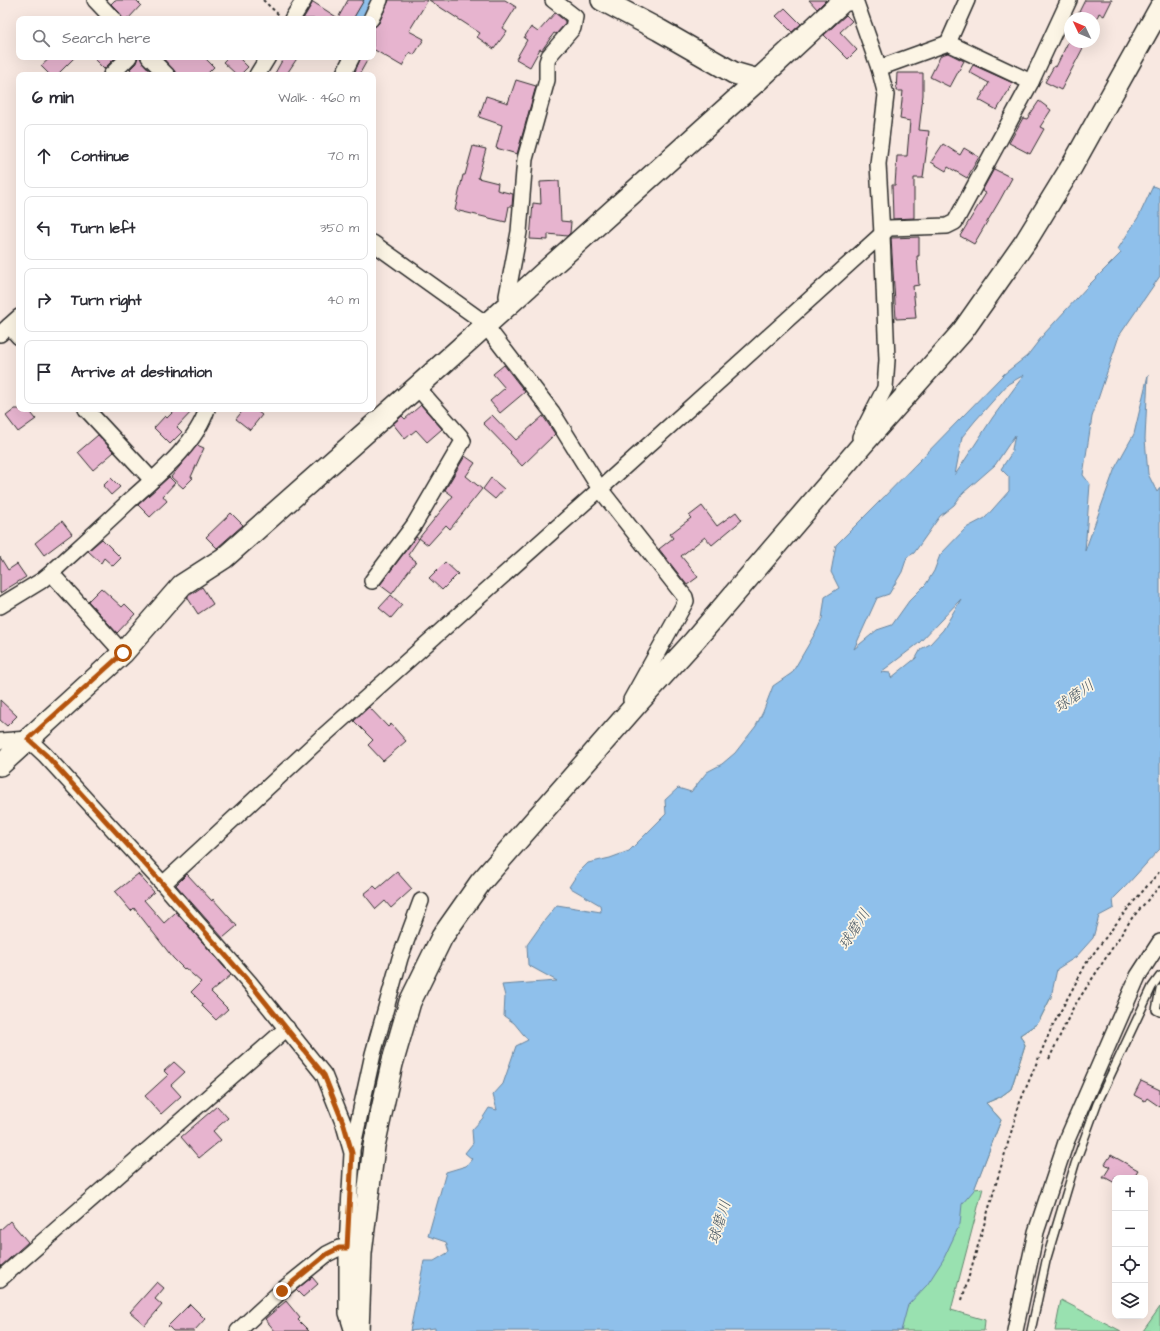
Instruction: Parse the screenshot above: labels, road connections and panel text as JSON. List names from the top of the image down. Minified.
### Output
{"water":["球磨川"],"north":"top left","page":{"search":"Search here","heading":["6 min","Walk · 460 m"],"list":[["Continue","70 m"],["Turn left","350 m"],["Turn right","40 m"],"Arrive at destination"],"map_buttons":["+","−"]}}
